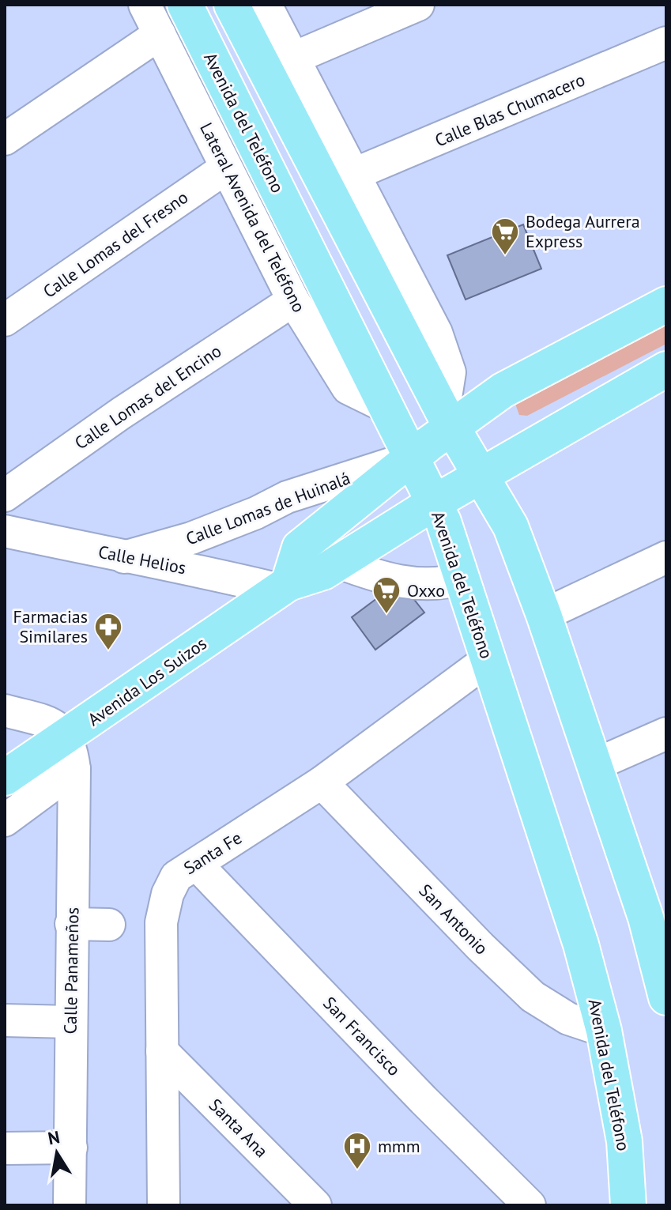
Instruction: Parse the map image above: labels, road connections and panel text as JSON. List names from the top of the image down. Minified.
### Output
{"streets":{"main road":["Avenida del Teléfono","Avenida Los Suizos"],"street":["Calle Blas Chumacero","Lateral Avenida del Teléfono","Calle Lomas del Fresno","Calle Lomas del Encino","Calle Lomas de Huinalá","Calle Helios","Santa Fe","San Antonio","Calle Panameños","San Francisco","Santa Ana"]},"crossings":[["Avenida del Teléfono","Lateral Avenida del Teléfono"],["Avenida del Teléfono","Calle Lomas de Huinalá"],["Avenida del Teléfono","Avenida Los Suizos"],["Avenida del Teléfono","Santa Fe"],["Avenida del Teléfono","San Antonio"],["Lateral Avenida del Teléfono","Calle Lomas del Fresno"],["Lateral Avenida del Teléfono","Calle Lomas del Encino"],["Calle Lomas de Huinalá","Calle Helios"],["Calle Helios","Avenida Los Suizos"],["Avenida Los Suizos","Calle Panameños"],["Santa Fe","San Antonio"],["Santa Fe","San Francisco"],["Santa Fe","Santa Ana"]],"places":{"supermarket":["Bodega Aurrera Express","Oxxo"],"pharmacy":["Farmacias Similares"],"hospital":["mmm"]},"north":"top"}
